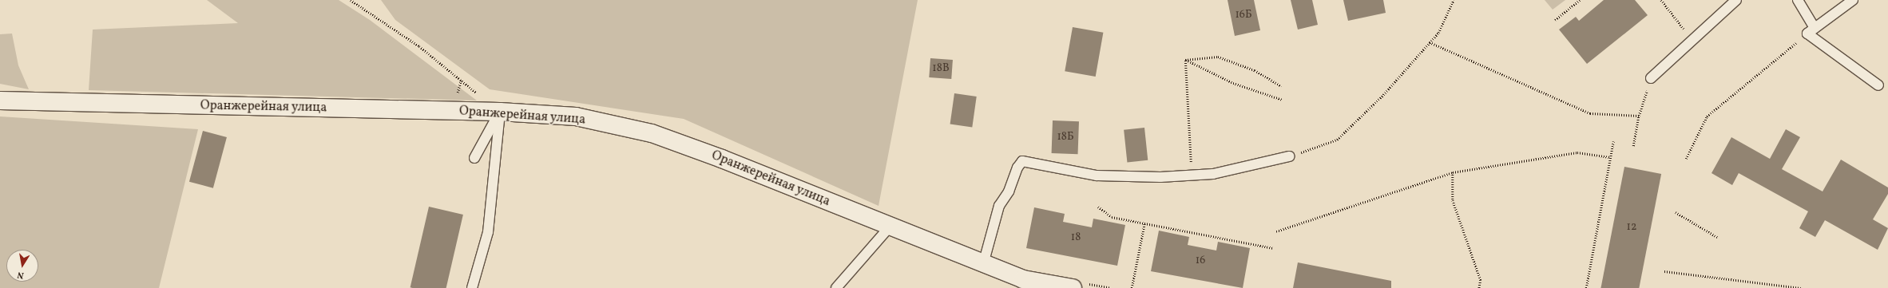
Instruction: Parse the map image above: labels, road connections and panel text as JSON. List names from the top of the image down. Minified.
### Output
{"streets":{"street":["Оранжерейная улица"]},"house_numbers":["16Б","18В","18Б","12","18","16"],"north":"bottom"}
